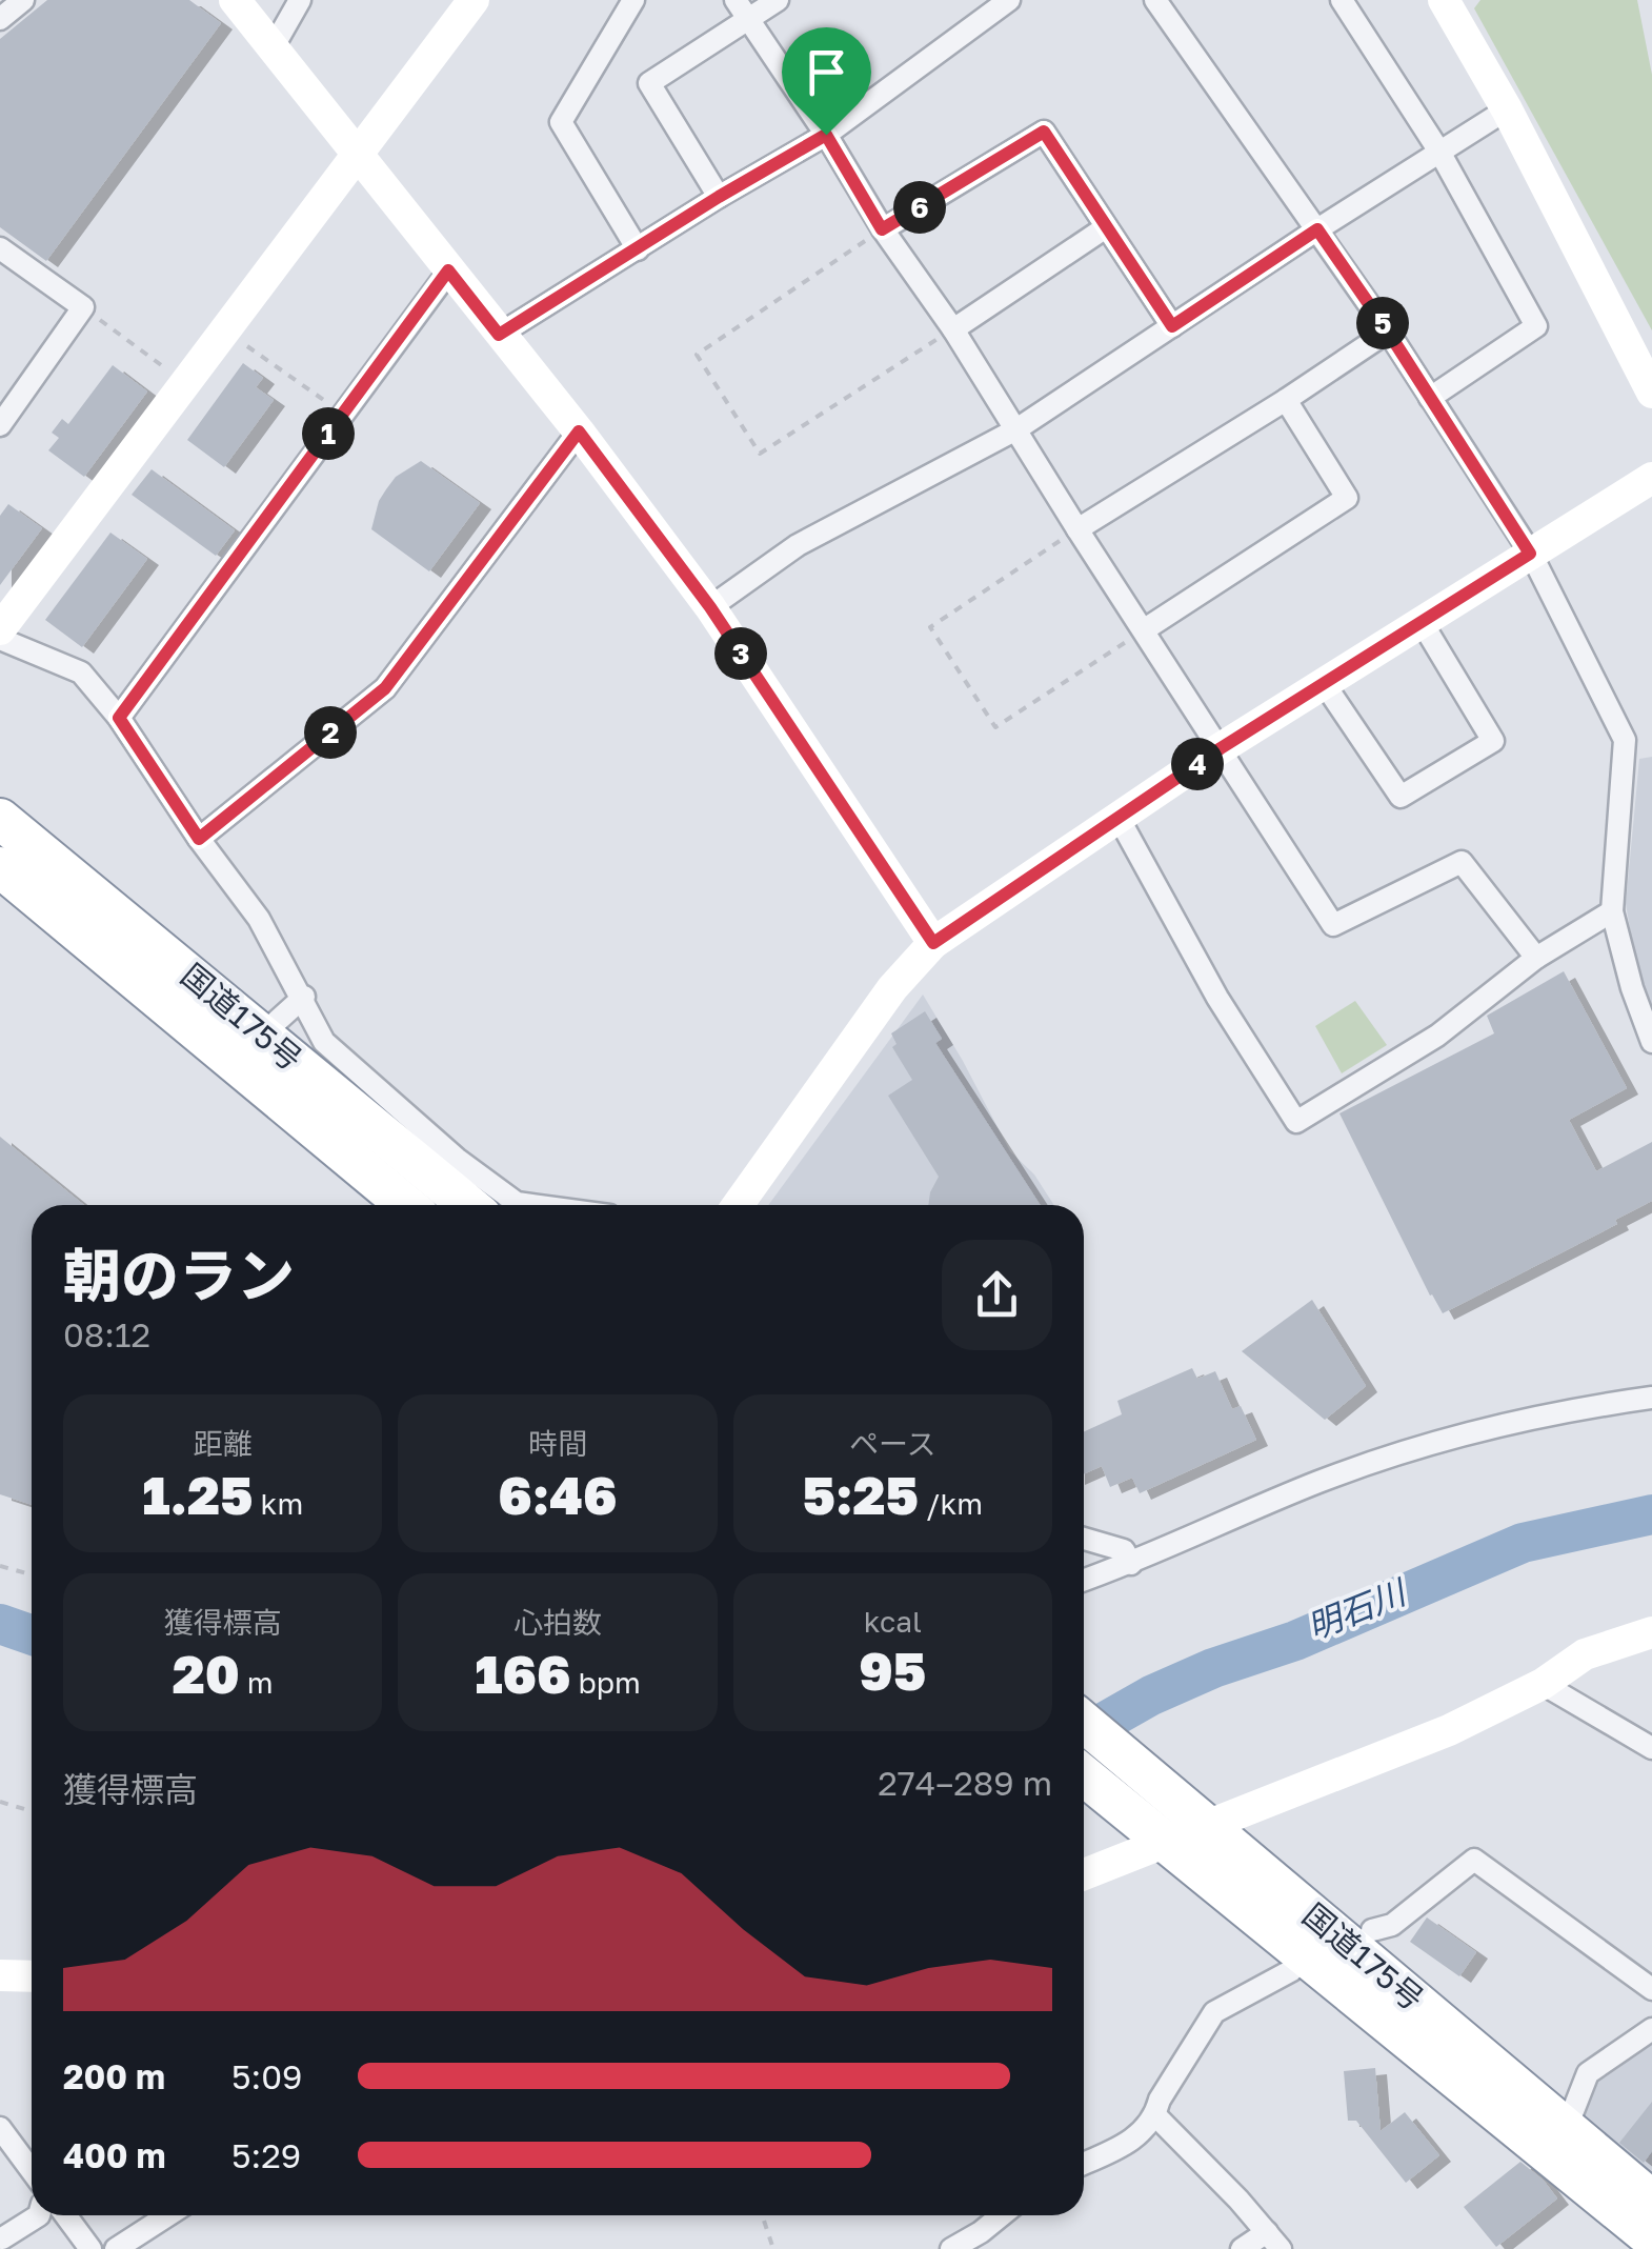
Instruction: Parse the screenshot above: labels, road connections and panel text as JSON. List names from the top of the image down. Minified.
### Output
{"streets":{"highway":["国道175号"]},"water":["明石川"],"page":{"pins":["6","5","1","3","2","4"],"heading":["朝のラン","08:12"],"stats":[["距離","1.25 km"],["時間","6:46"],["ペース","5:25 /km"],["獲得標高","20 m"],["心拍数","166 bpm"],["kcal","95"]],"chart":["獲得標高","274–289 m"],"list":[{"name":"200 m","note":"5:09"},{"name":"400 m","note":"5:29"}]}}
